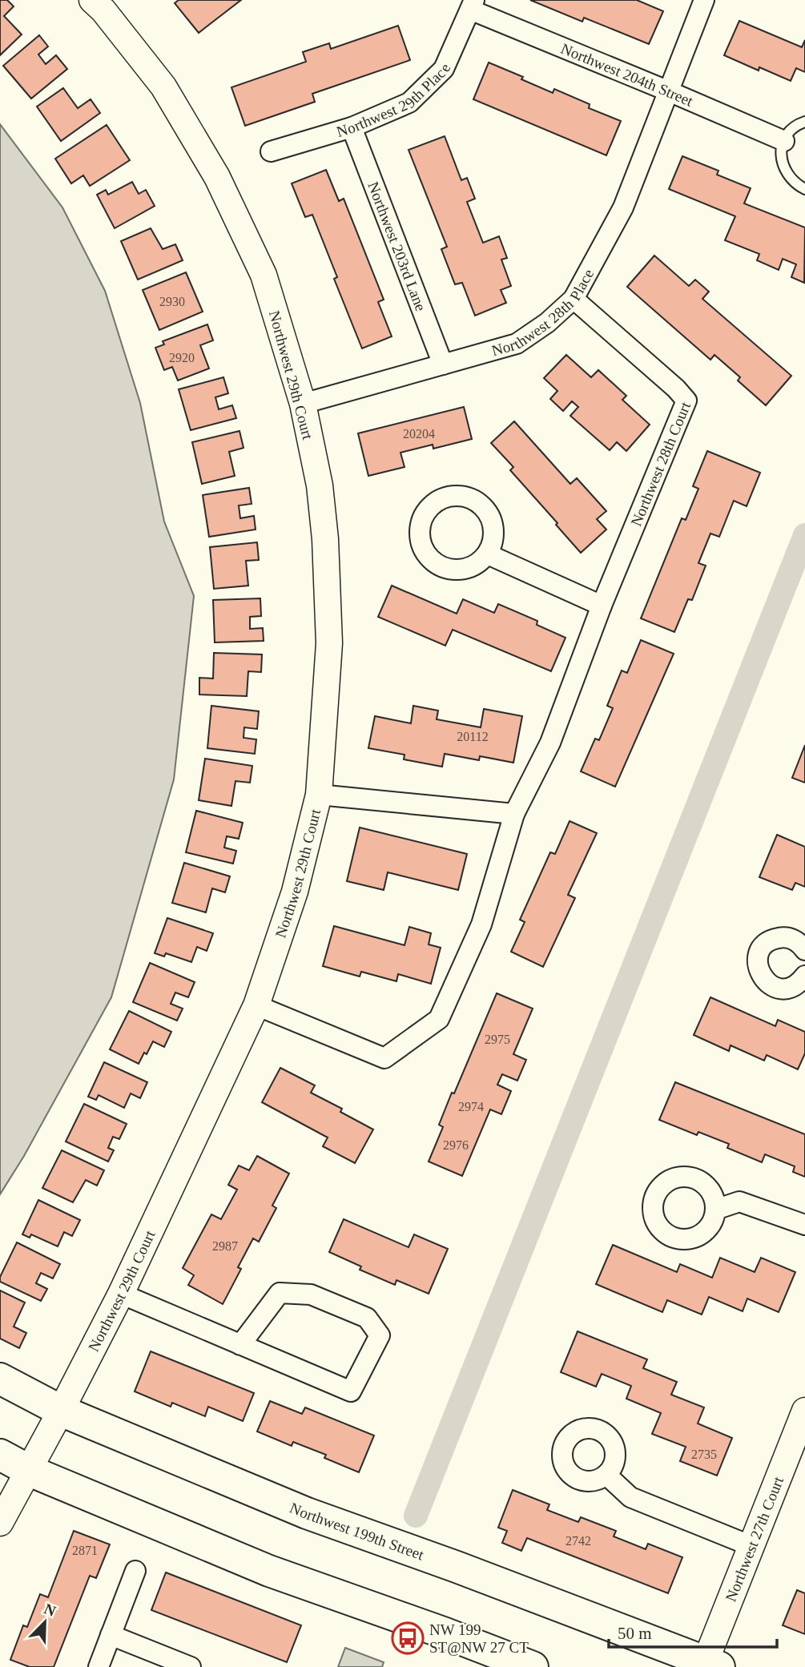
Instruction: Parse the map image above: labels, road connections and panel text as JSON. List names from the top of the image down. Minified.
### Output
{"streets":{"main road":["Northwest 199th Street"],"street":["Northwest 204th Street","Northwest 29th Place","Northwest 203rd Lane","Northwest 28th Place","Northwest 29th Court","Northwest 28th Court","Northwest 27th Court"]},"crossings":[["Northwest 204th Street","Northwest 29th Place"],["Northwest 204th Street","Northwest 28th Place"],["Northwest 29th Place","Northwest 203rd Lane"],["Northwest 203rd Lane","Northwest 28th Place"],["Northwest 28th Place","Northwest 29th Court"],["Northwest 28th Place","Northwest 28th Court"],["Northwest 29th Court","Northwest 28th Court"],["Northwest 29th Court","Northwest 199th Street"],["Northwest 199th Street","Northwest 27th Court"]],"places":{"bus stop":["NW 199 ST@NW 27 CT"]},"house_numbers":["2930","2920","20204","20112","2975","2974","2976","2987","2735","2742","2871"],"scale_bar":"50 m","north":"top right"}
